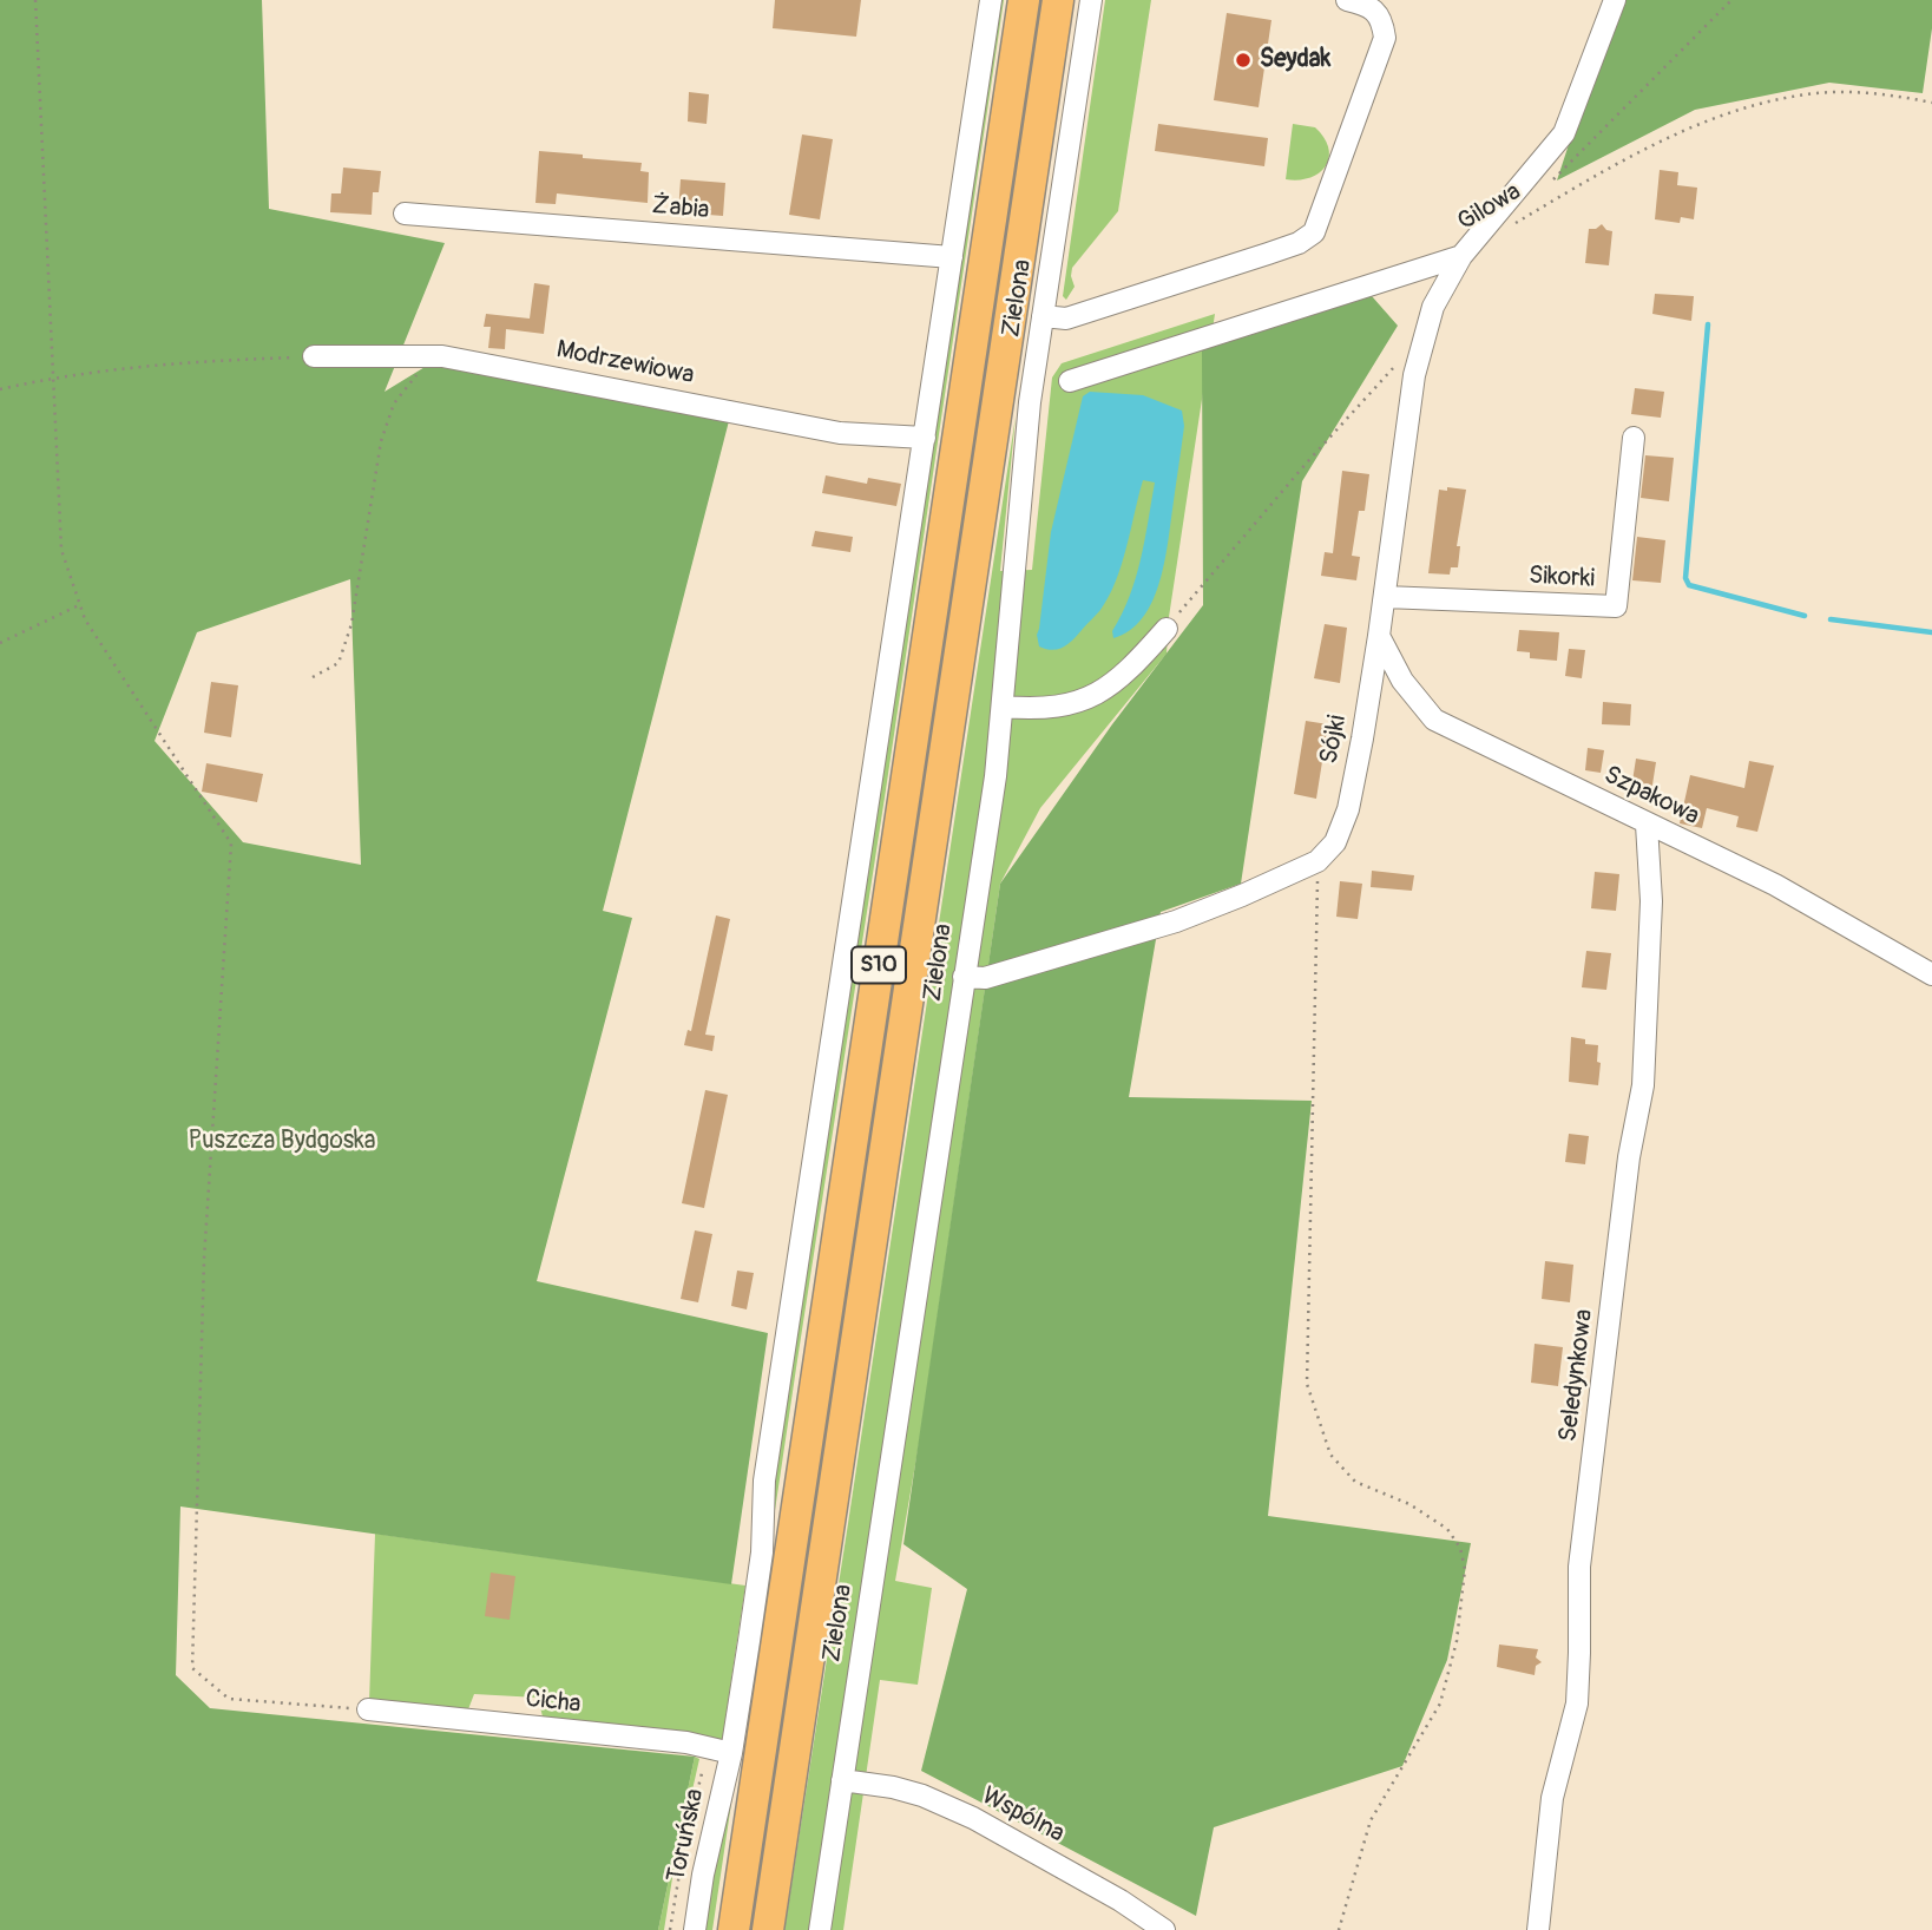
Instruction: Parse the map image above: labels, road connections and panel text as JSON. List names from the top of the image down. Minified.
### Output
{"streets":{"highway":["S10"],"street":["Gilowa","Żabia","Zielona","Modrzewiowa","Sikorki","Sójki","Szpakowa","Seledynkowa","Cicha","Wspólna","Toruńska"]},"crossings":[["Gilowa","Sójki"],["Zielona","Wspólna"],["Sikorki","Sójki"],["Sójki","Szpakowa"],["Szpakowa","Seledynkowa"],["Cicha","Toruńska"]],"parks":["Puszcza Bydgoska"],"places":["Seydak"]}
